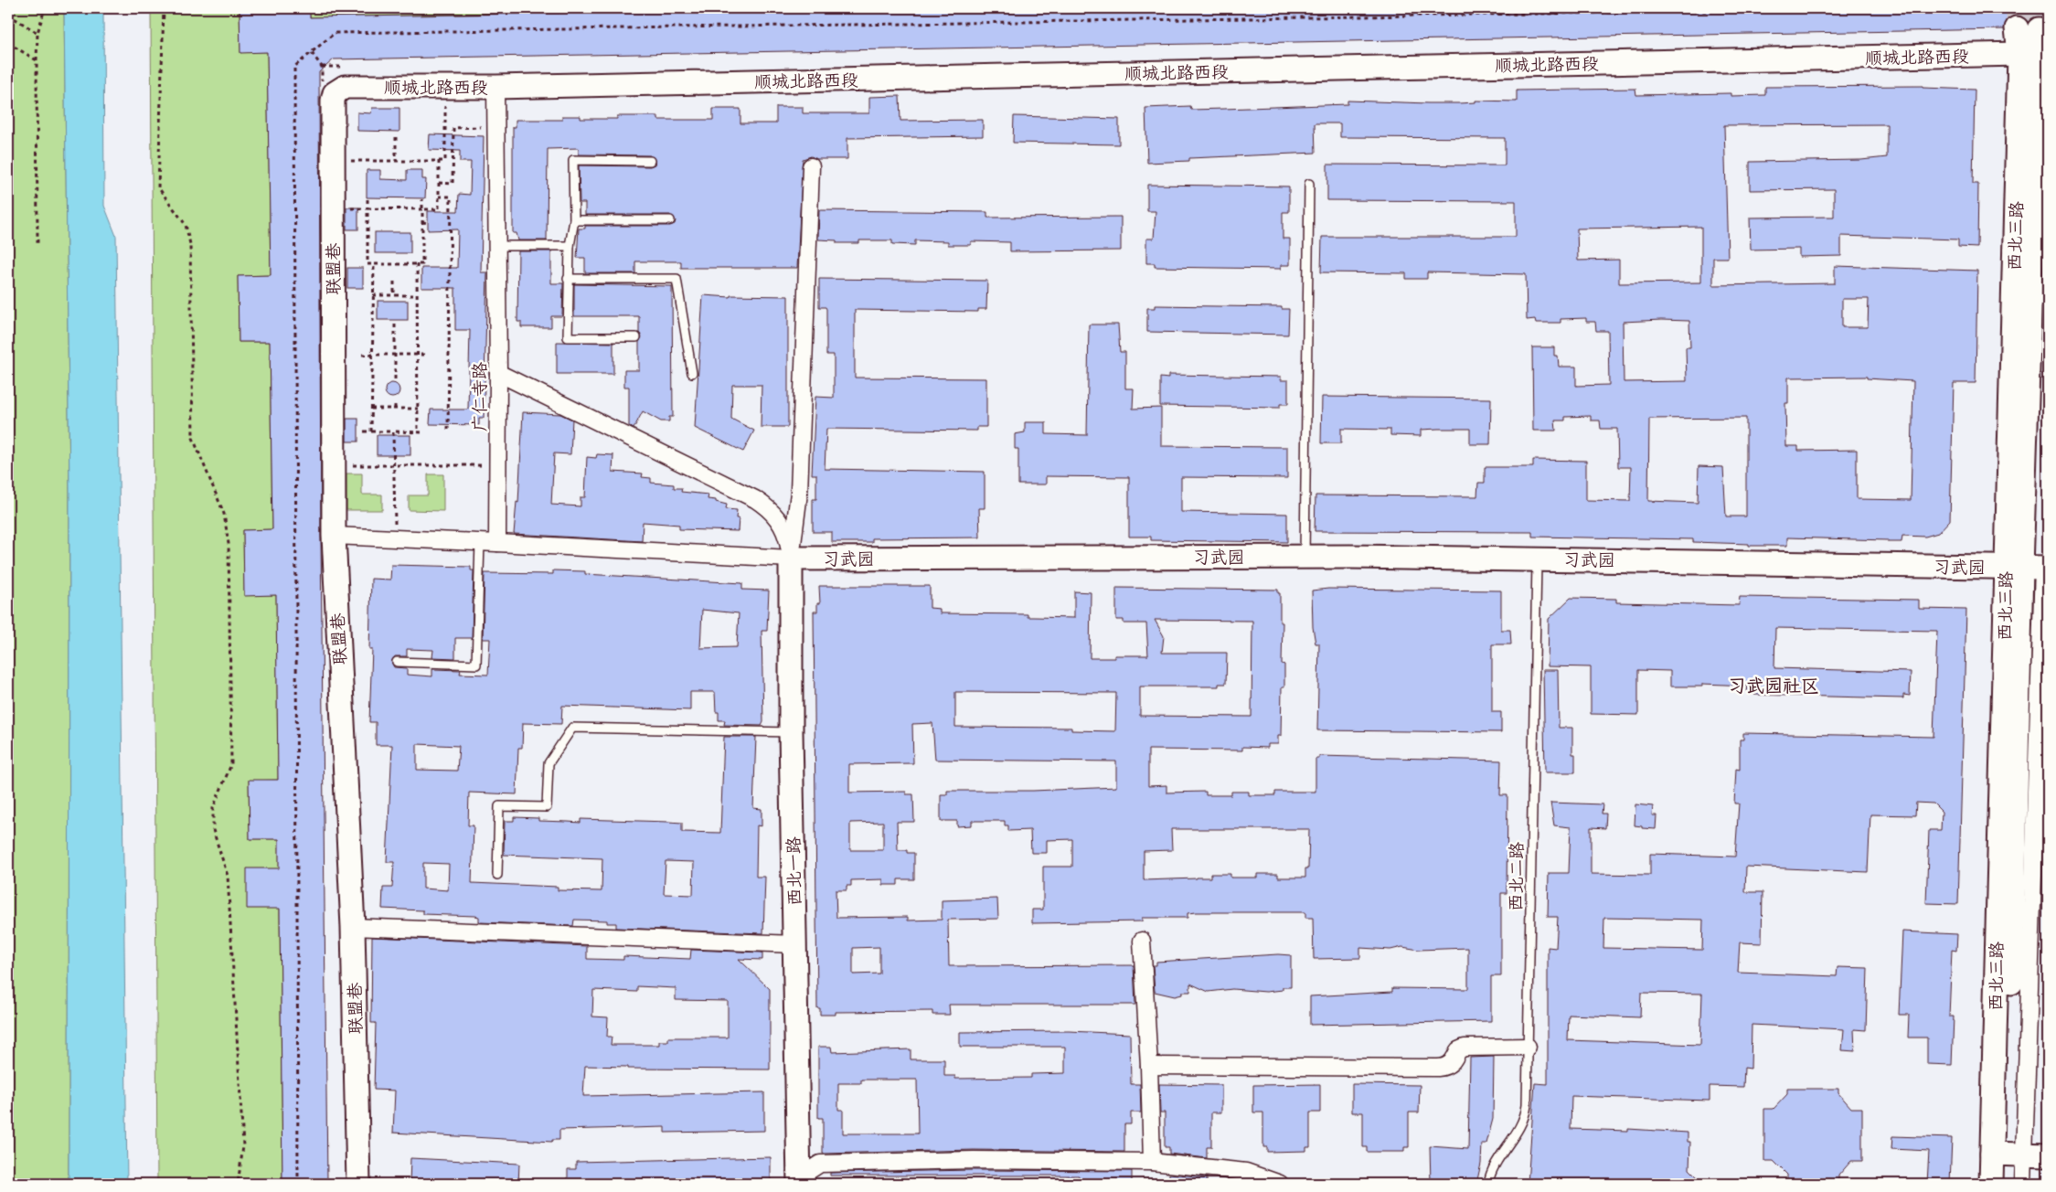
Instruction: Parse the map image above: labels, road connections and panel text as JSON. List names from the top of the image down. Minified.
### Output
{"streets":{"street":["顺城北路西段","西北三路","联盟巷","广仁寺路","习武园","西北一路"],"lane":["西北二路"]},"crossings":[["顺城北路西段","西北三路"],["顺城北路西段","联盟巷"],["顺城北路西段","广仁寺路"],["西北三路","习武园"],["习武园","西北一路"],["习武园","西北二路"]],"districts":["习武园社区"]}
